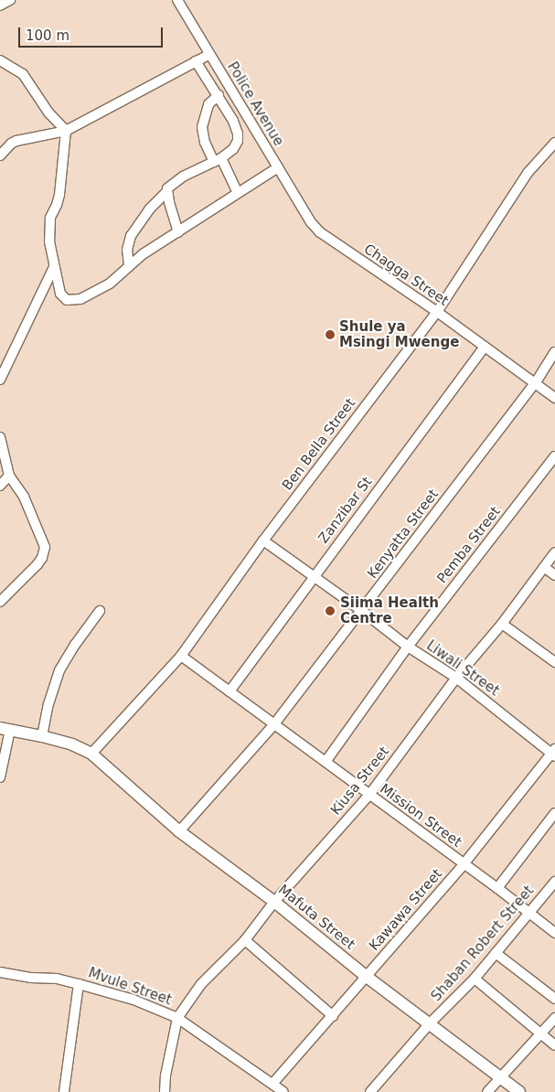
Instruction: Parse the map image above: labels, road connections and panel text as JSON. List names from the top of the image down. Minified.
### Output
{"streets":{"street":["Police Avenue","Chagga Street","Ben Bella Street","Zanzibar St","Kenyatta Street","Pemba Street","Liwali Street","Kiusa Street","Mission Street","Kawawa Street","Mafuta Street","Shaban Robert Street","Mvule Street"]},"crossings":[["Police Avenue","Chagga Street"],["Chagga Street","Ben Bella Street"],["Chagga Street","Zanzibar St"],["Chagga Street","Kenyatta Street"],["Ben Bella Street","Liwali Street"],["Ben Bella Street","Mission Street"],["Ben Bella Street","Mafuta Street"],["Zanzibar St","Liwali Street"],["Zanzibar St","Mission Street"],["Kenyatta Street","Liwali Street"],["Kenyatta Street","Mission Street"],["Kenyatta Street","Mafuta Street"],["Pemba Street","Liwali Street"],["Pemba Street","Mission Street"],["Liwali Street","Kiusa Street"],["Liwali Street","Kawawa Street"],["Kiusa Street","Mission Street"],["Kiusa Street","Mafuta Street"],["Kiusa Street","Mvule Street"],["Mission Street","Kawawa Street"],["Mission Street","Shaban Robert Street"],["Kawawa Street","Mafuta Street"],["Kawawa Street","Mvule Street"],["Mafuta Street","Shaban Robert Street"]],"places":["Shule ya Msingi Mwenge","Siima Health Centre"],"scale_bar":"100 m"}
